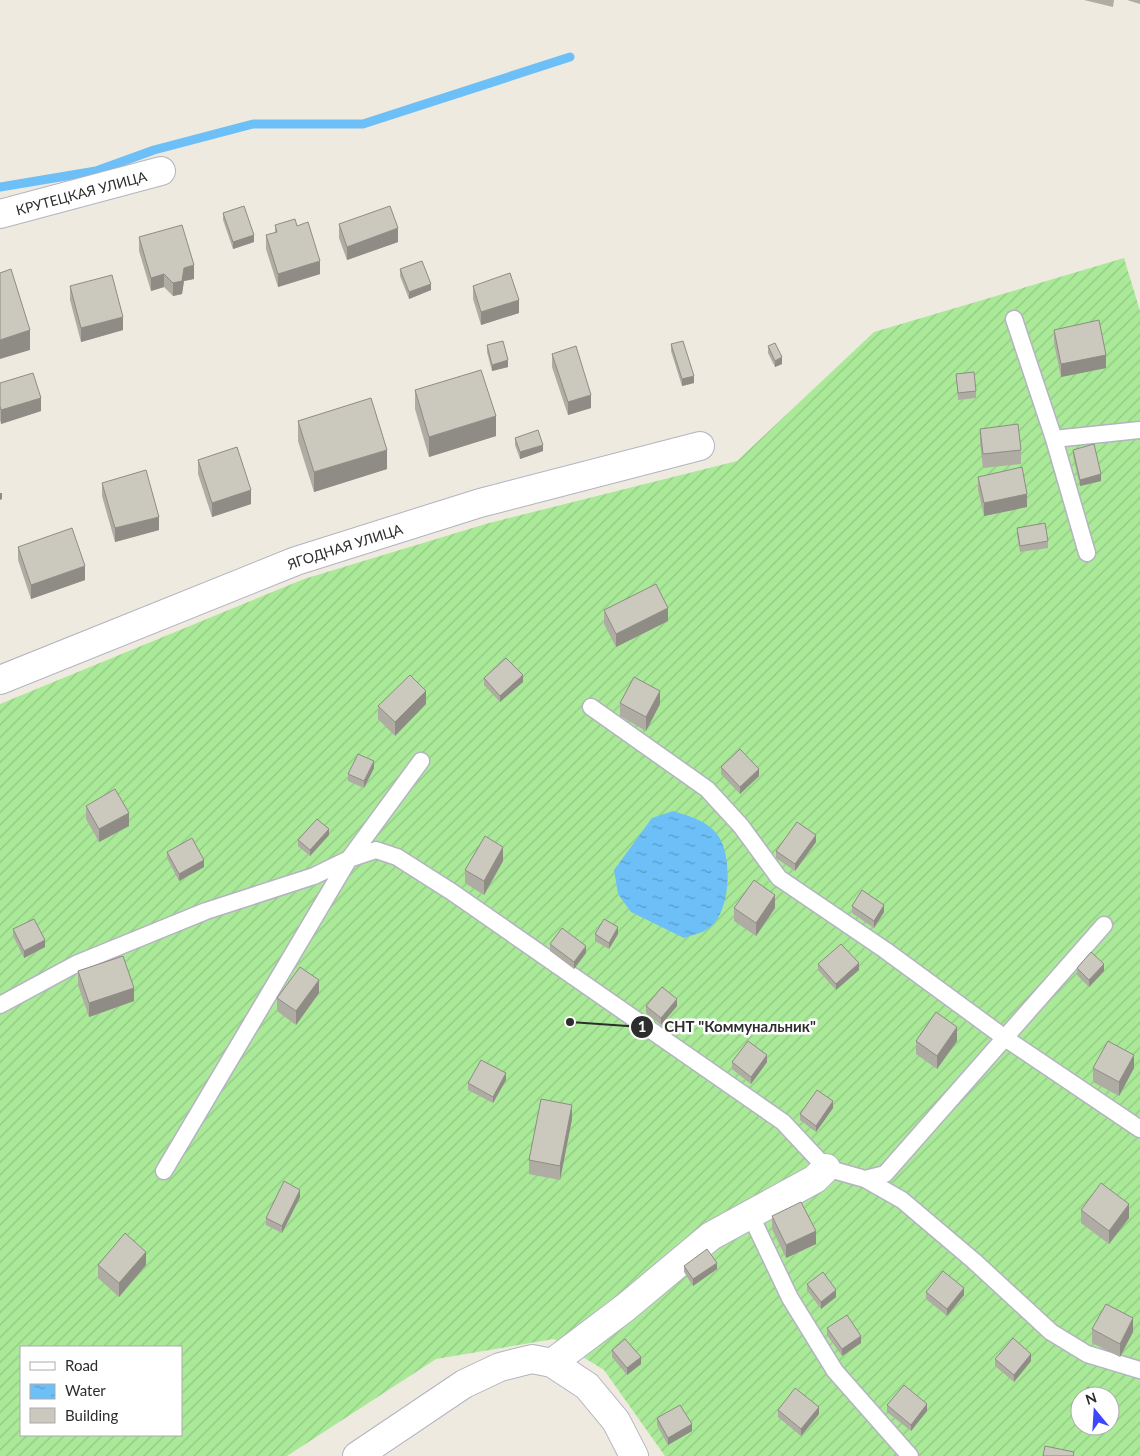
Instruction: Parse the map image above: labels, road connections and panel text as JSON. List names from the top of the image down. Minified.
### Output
{"streets":{"street":["КРУТЕЦКАЯ УЛИЦА","ЯГОДНАЯ УЛИЦА"]},"places":["СНТ \"Коммунальник\""],"legend":["Road","Water","Building"],"north":"top"}
